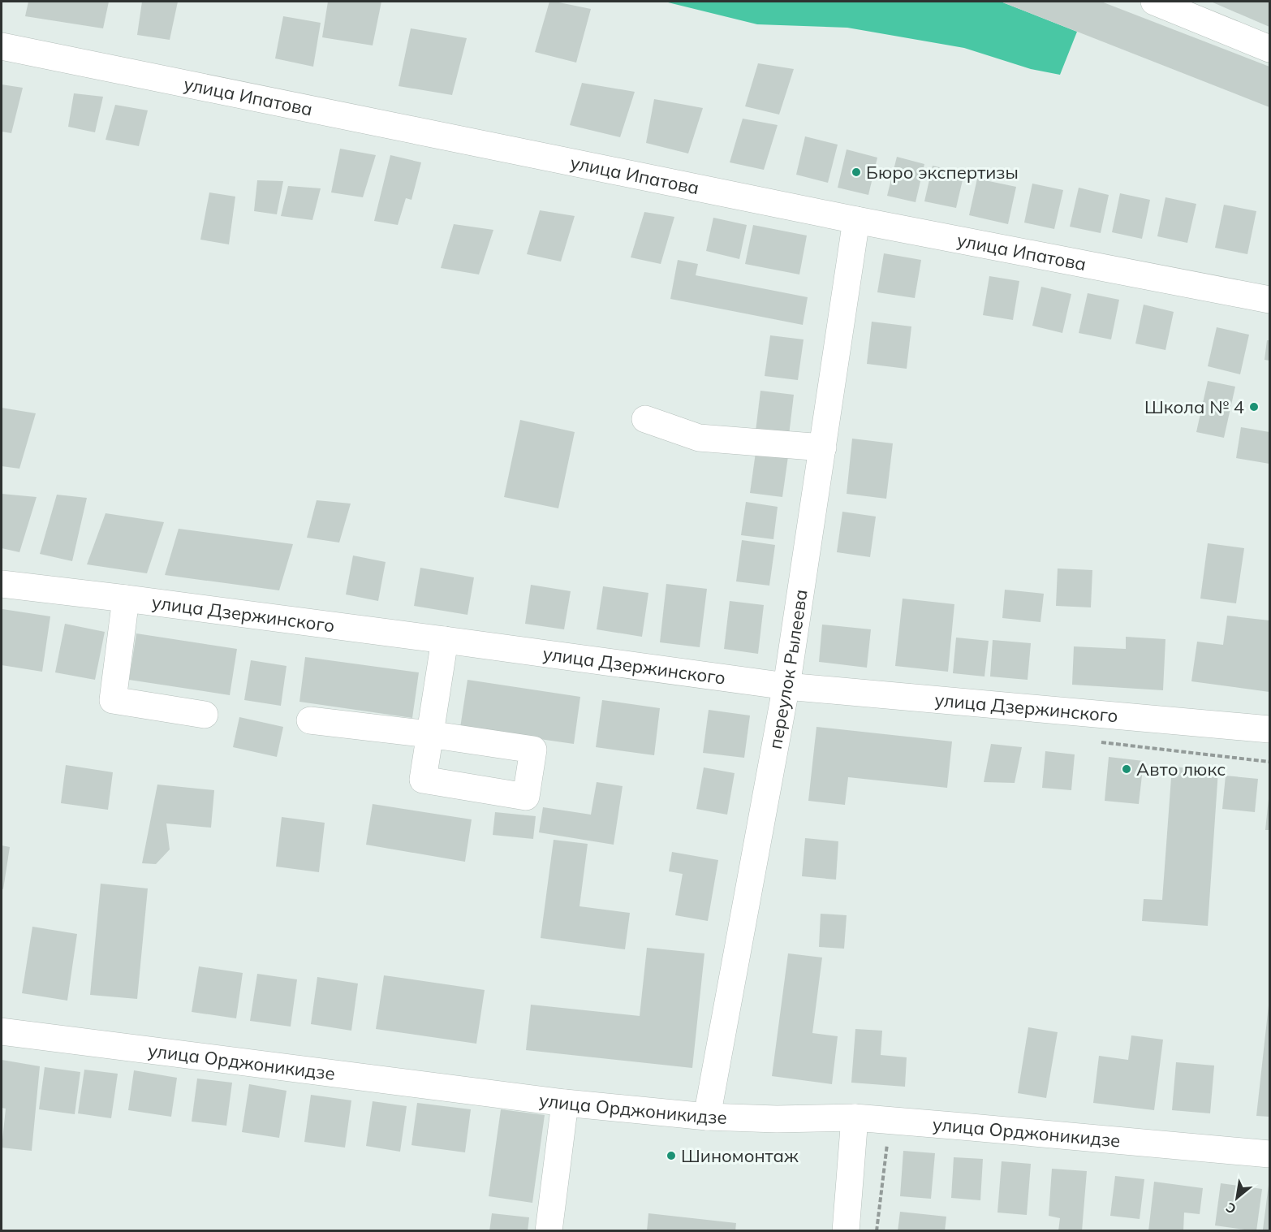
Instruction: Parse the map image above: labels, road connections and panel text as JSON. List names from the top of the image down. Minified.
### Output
{"streets":{"street":["улица Ипатова","улица Дзержинского","переулок Рылеева","улица Орджоникидзе"]},"crossings":[["улица Ипатова","переулок Рылеева"],["улица Дзержинского","переулок Рылеева"],["переулок Рылеева","улица Орджоникидзе"]],"places":["Бюро экспертизы","Школа № 4","Авто люкс","Шиномонтаж"],"north":"bottom left"}
